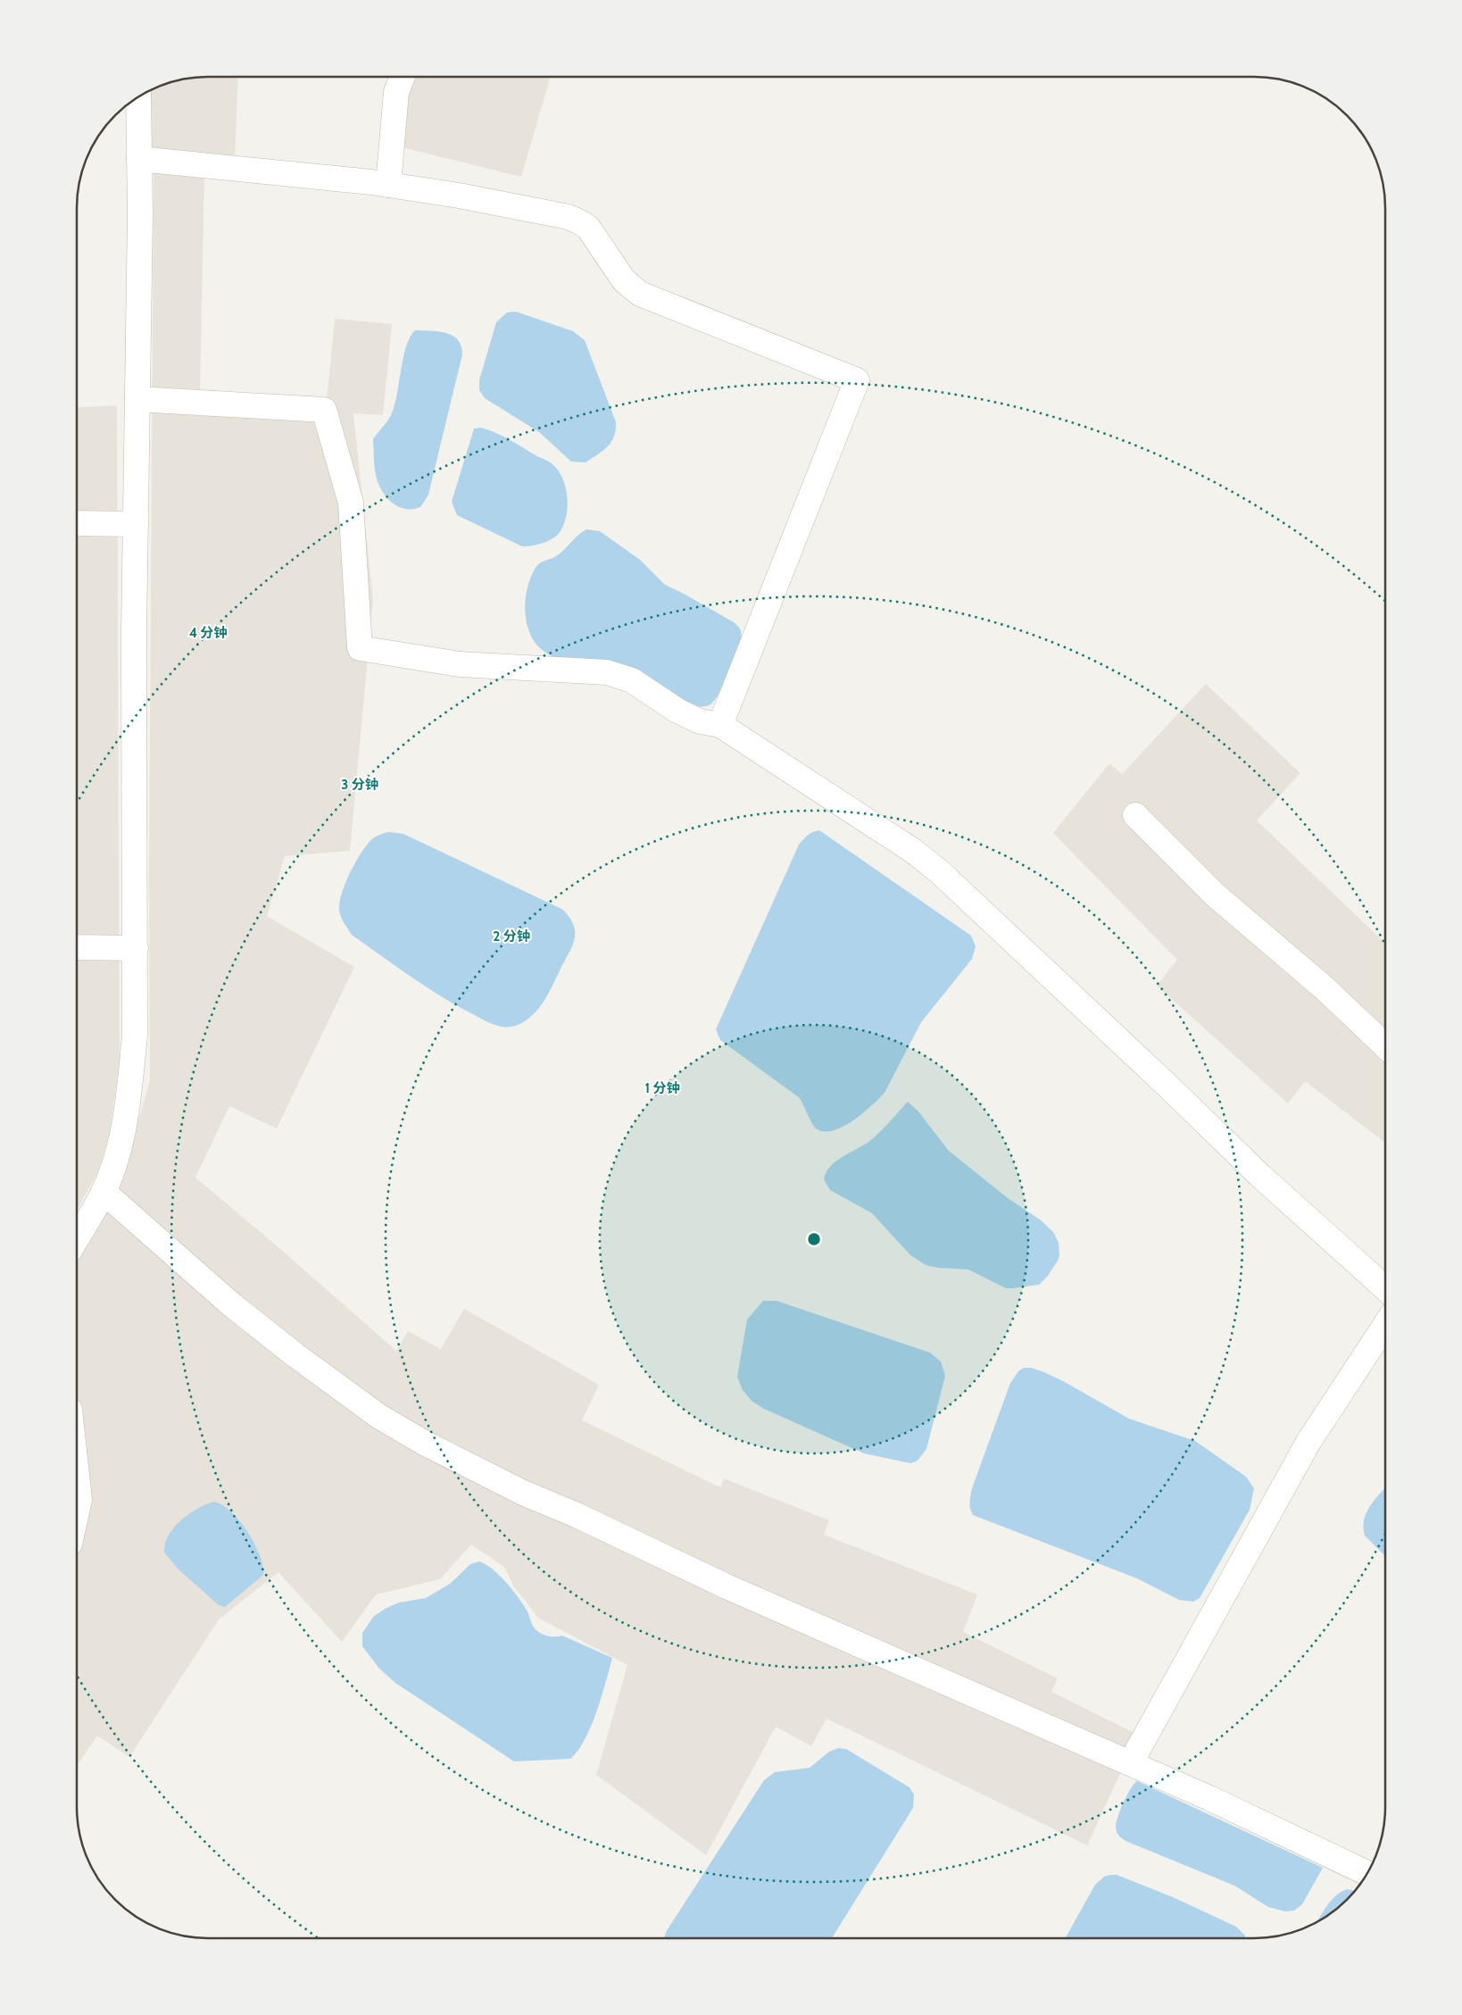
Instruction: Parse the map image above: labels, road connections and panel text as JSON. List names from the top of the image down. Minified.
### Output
{"rings":["4 分钟","3 分钟","2 分钟","1 分钟"]}
